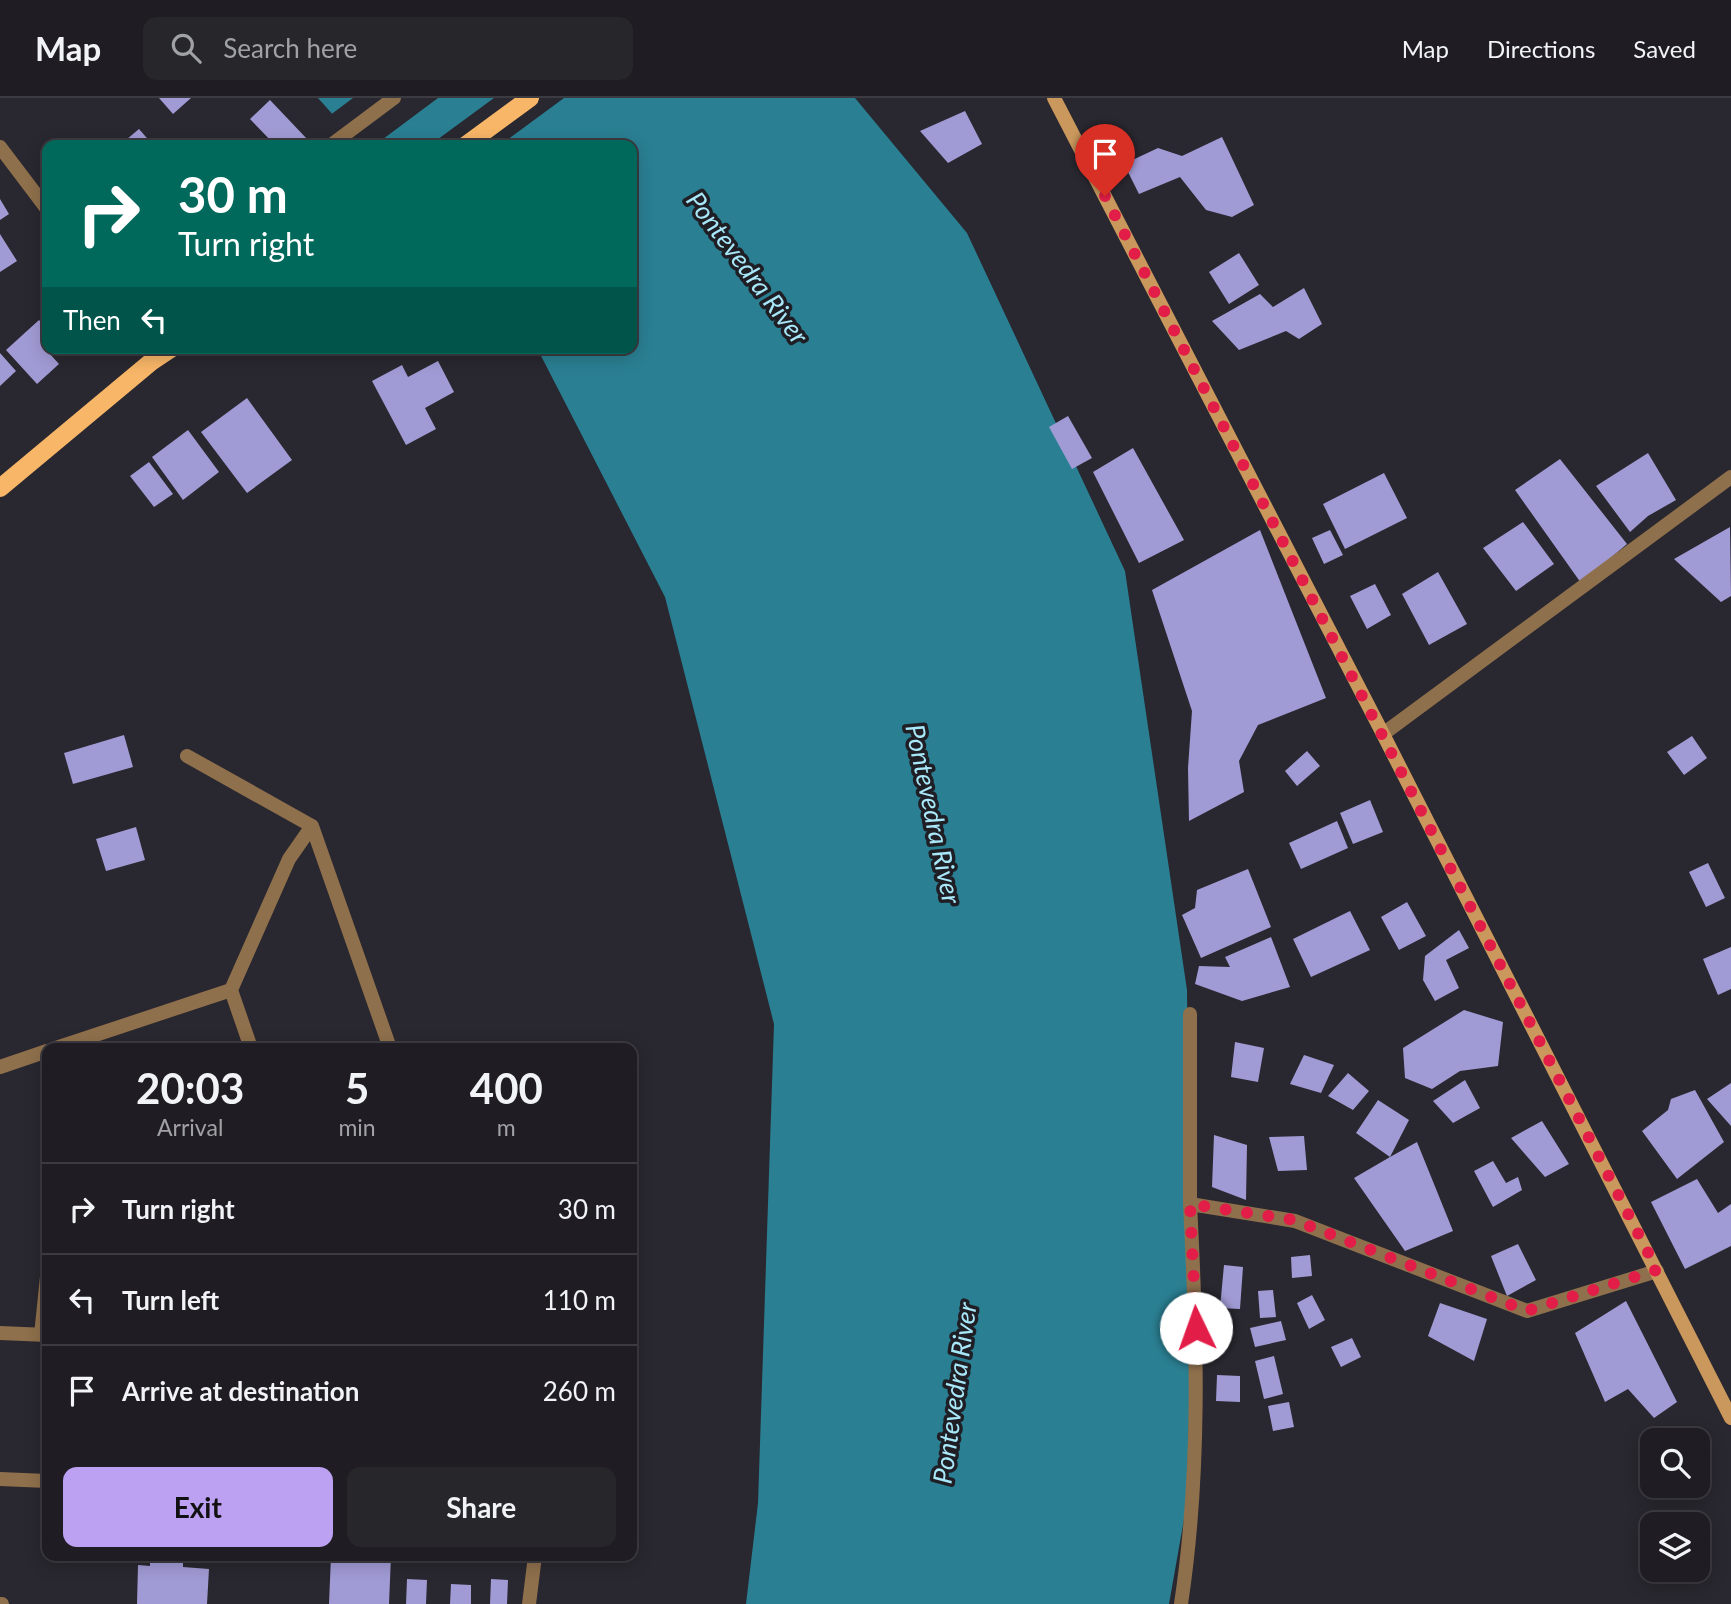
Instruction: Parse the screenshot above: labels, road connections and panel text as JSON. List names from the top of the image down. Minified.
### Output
{"water":["Pontevedra River"],"page":{"header":"Map","search":"Search here","nav":["Map","Directions","Saved"],"turn":["30 m","Turn right"],"then":"Then","eta":["20:03","Arrival","5","min","400","m"],"list":[{"name":"Turn right","value":"30 m"},{"name":"Turn left","value":"110 m"},{"name":"Arrive at destination","value":"260 m"}],"buttons":["Exit","Share"]}}
